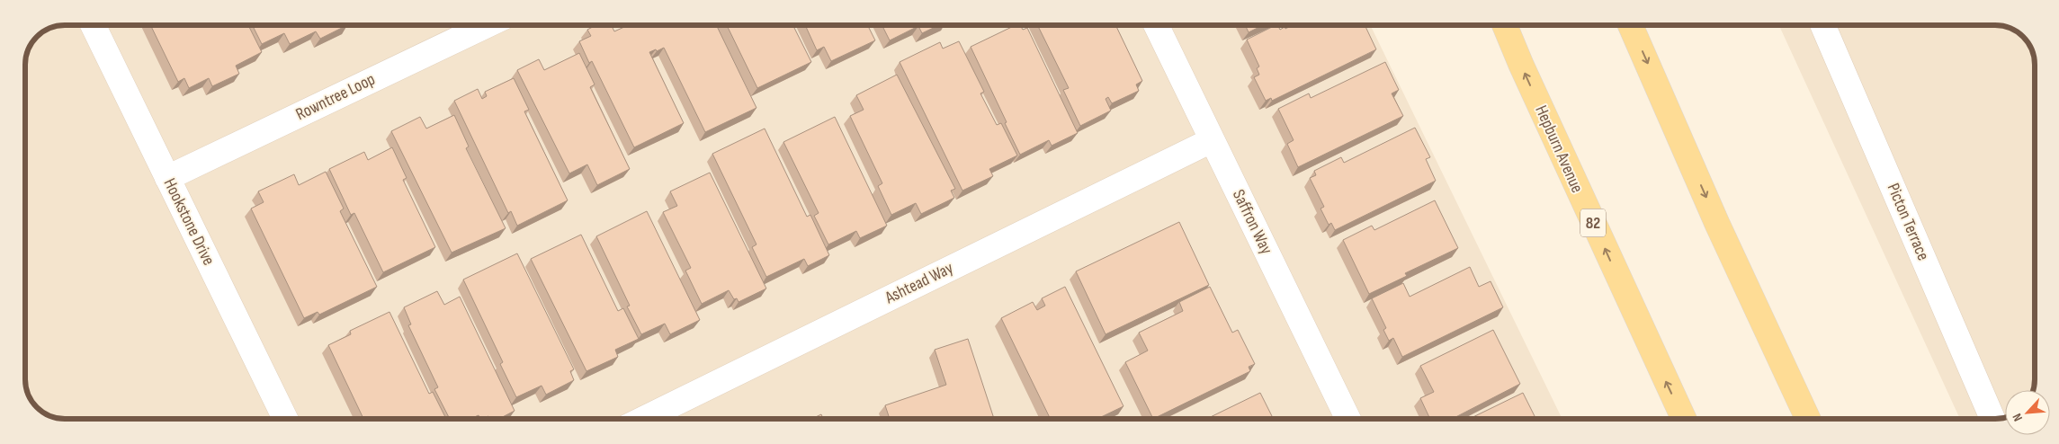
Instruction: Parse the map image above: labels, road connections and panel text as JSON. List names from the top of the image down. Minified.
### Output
{"streets":{"main road":["Hepburn Avenue","82"],"street":["Rowntree Loop","Hookstone Drive","Saffron Way","Picton Terrace","Ashtead Way"]},"crossings":[["Rowntree Loop","Hookstone Drive"],["Saffron Way","Ashtead Way"]],"north":"bottom left"}
